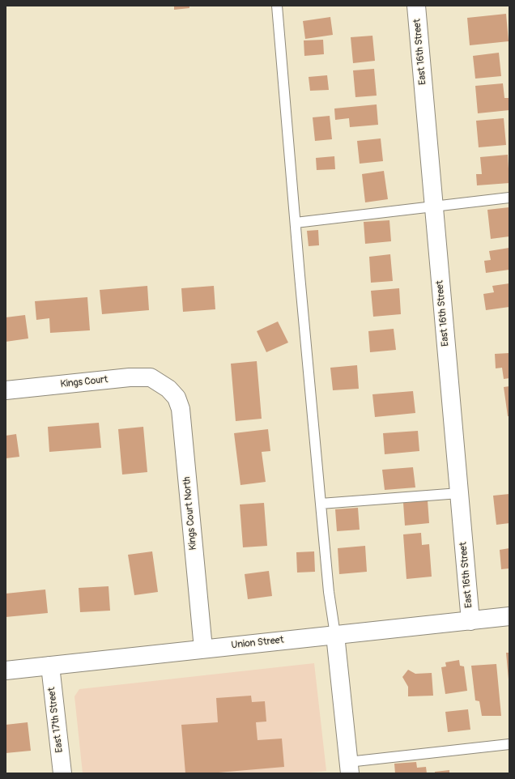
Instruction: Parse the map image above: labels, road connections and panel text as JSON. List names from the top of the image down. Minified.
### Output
{"streets":{"street":["East 16th Street","Kings Court","Kings Court North","Union Street","East 17th Street"]},"crossings":[["East 16th Street","Union Street"],["Kings Court","Kings Court North"],["Kings Court North","Union Street"],["Union Street","East 17th Street"]]}
